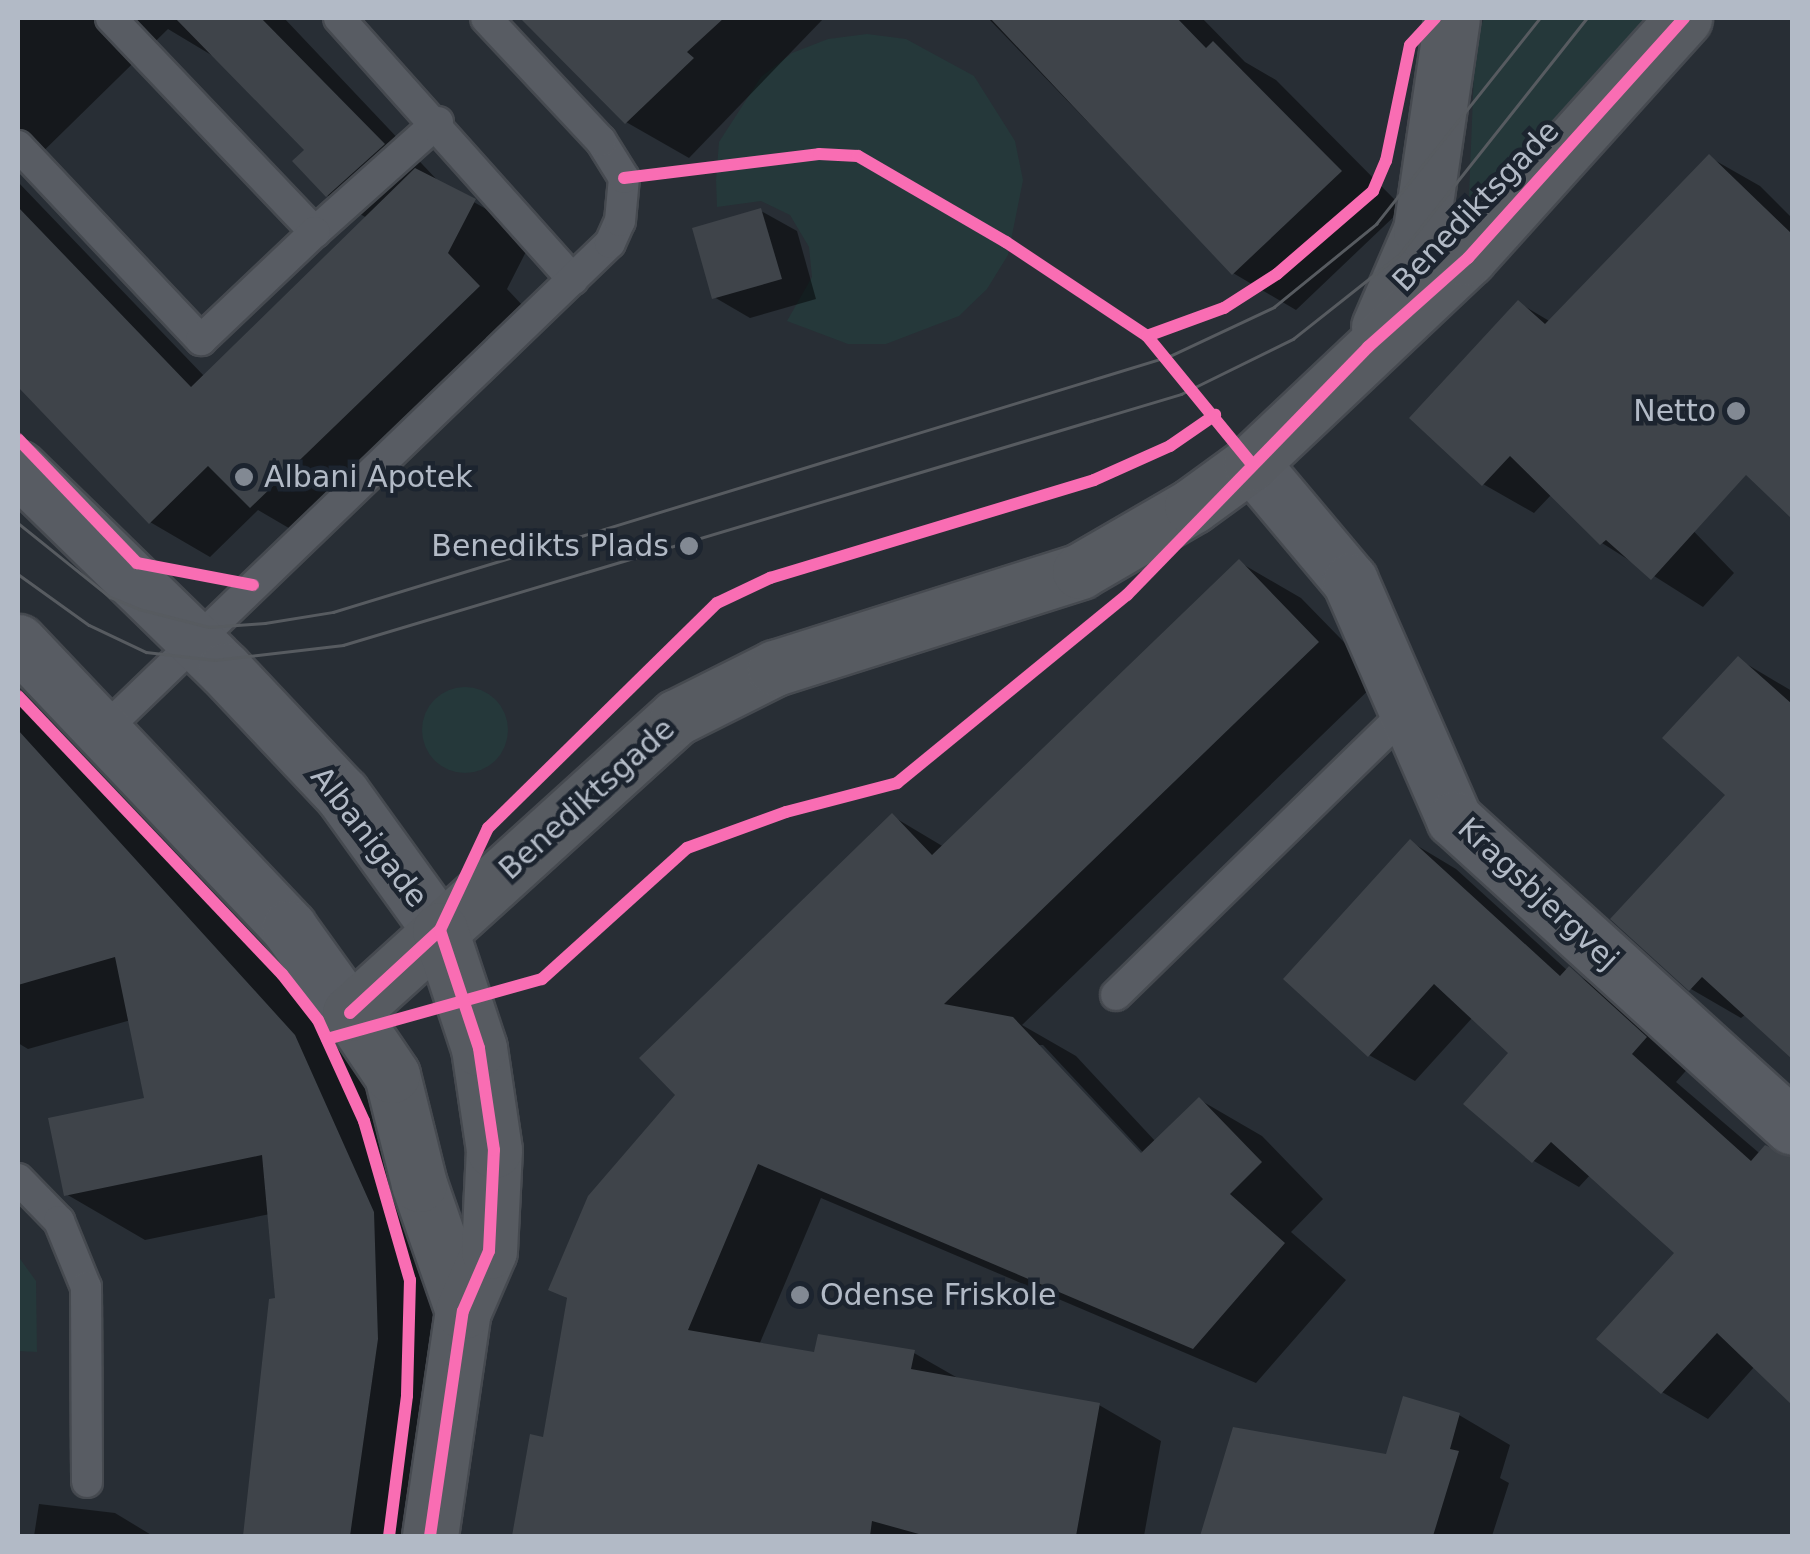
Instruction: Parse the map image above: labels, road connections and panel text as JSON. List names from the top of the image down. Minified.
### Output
{"streets":{"main road":["Benediktsgade","Albanigade"],"street":["Kragsbjergvej"]},"crossings":[["Benediktsgade","Albanigade"],["Benediktsgade","Kragsbjergvej"]],"places":["Netto","Albani Apotek","Benedikts Plads","Odense Friskole"]}
